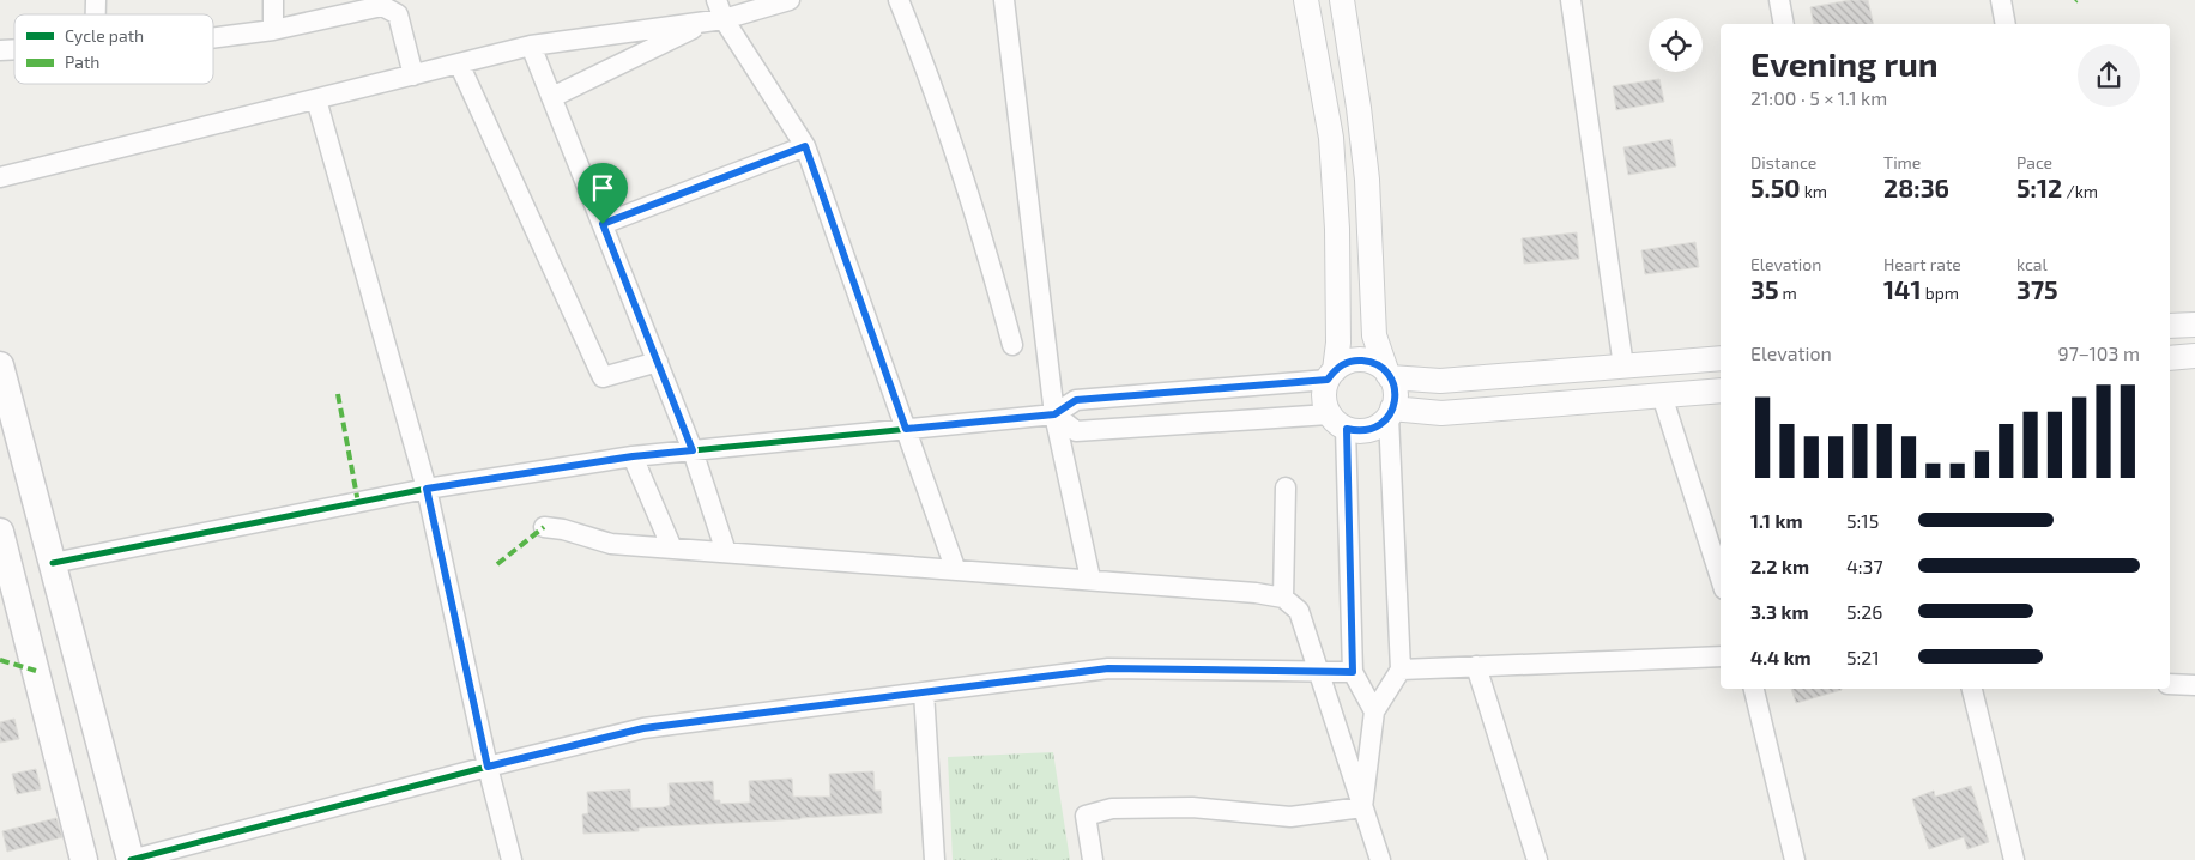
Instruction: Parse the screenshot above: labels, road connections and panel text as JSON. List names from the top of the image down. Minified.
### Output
{"legend":["Cycle path","Path"],"page":{"heading":["Evening run","21:00 · 5 × 1.1 km"],"stats":[["Distance","5.50 km"],["Time","28:36"],["Pace","5:12 /km"],["Elevation","35 m"],["Heart rate","141 bpm"],["kcal","375"]],"chart":["Elevation","97–103 m"],"list":[{"name":"1.1 km","note":"5:15"},{"name":"2.2 km","note":"4:37"},{"name":"3.3 km","note":"5:26"},{"name":"4.4 km","note":"5:21"}]}}
